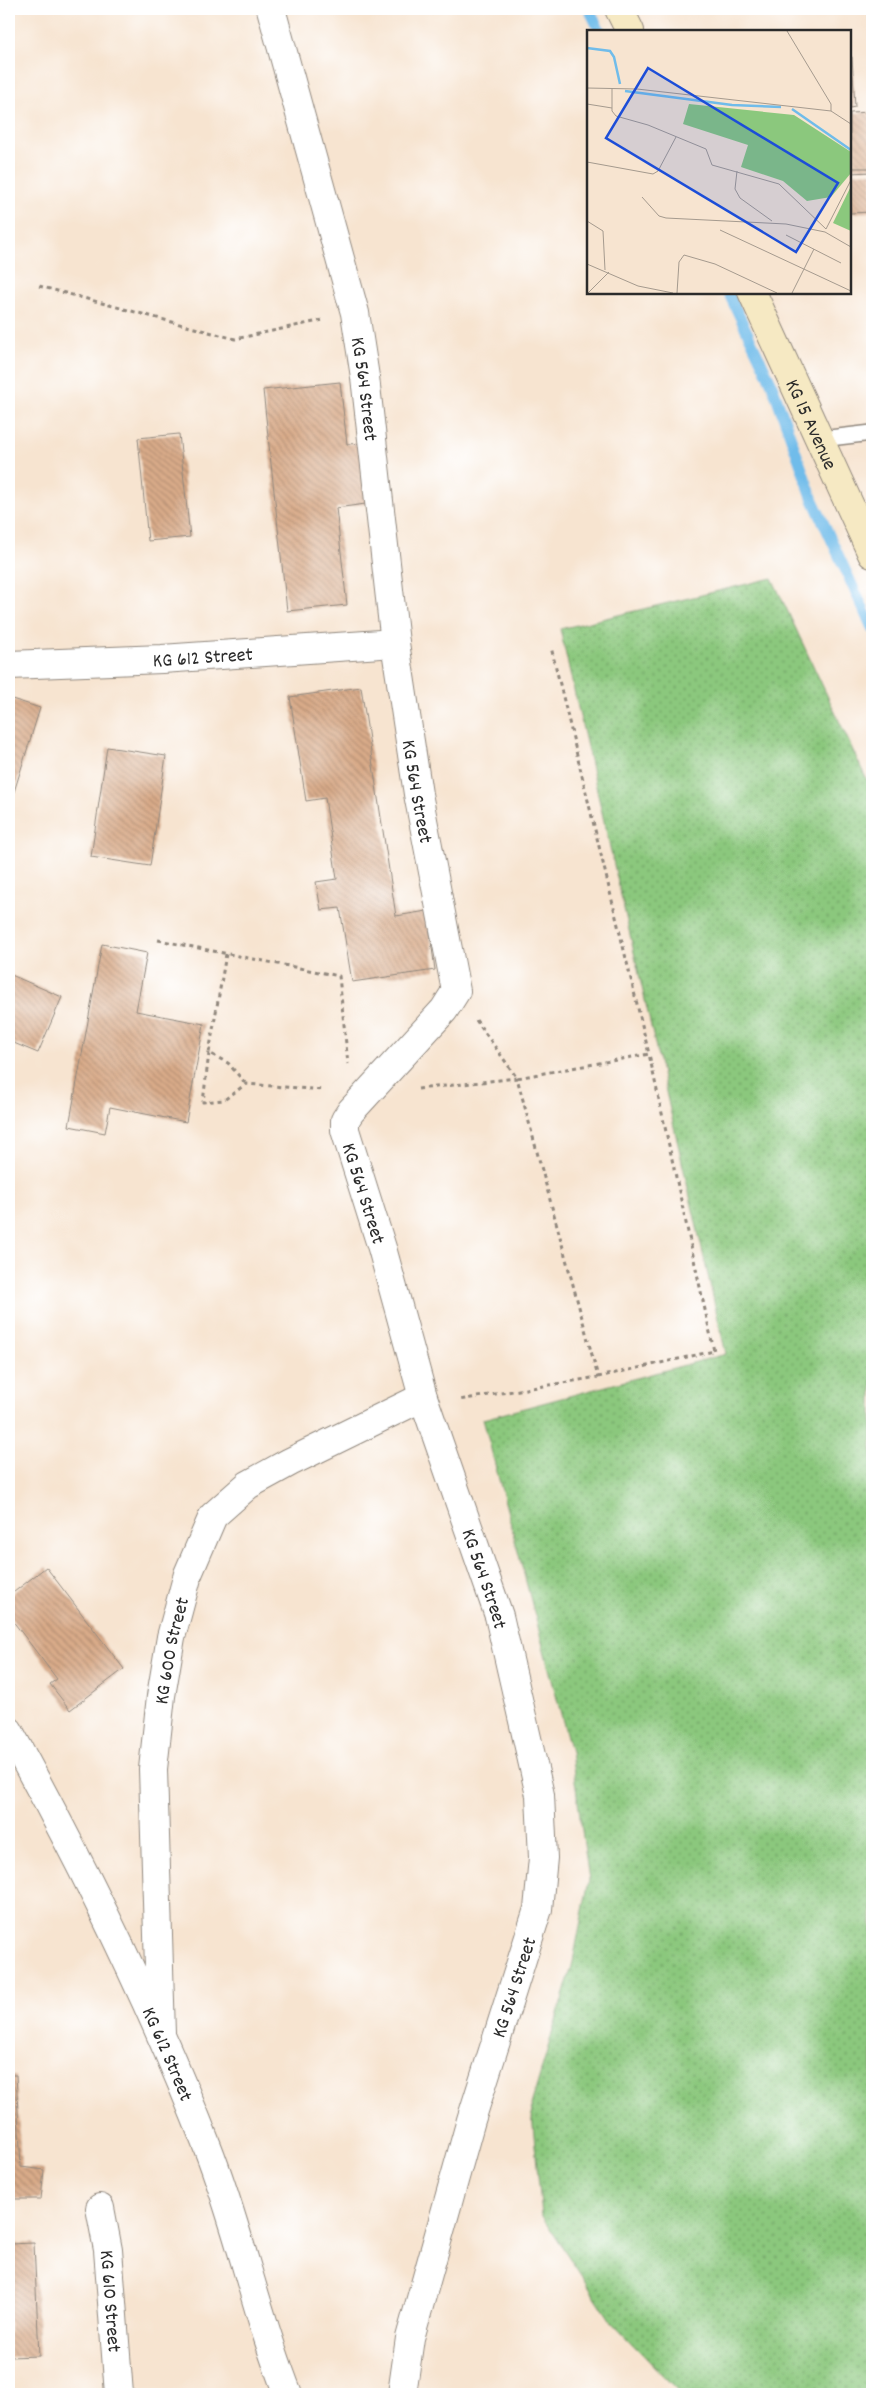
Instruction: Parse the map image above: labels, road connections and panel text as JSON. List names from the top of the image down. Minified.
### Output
{"streets":{"main road":["KG 15 Avenue"],"street":["KG 564 Street","KG 612 Street","KG 600 Street","KG 610 Street"]},"crossings":[["KG 564 Street","KG 612 Street"],["KG 564 Street","KG 600 Street"],["KG 612 Street","KG 600 Street"]]}
